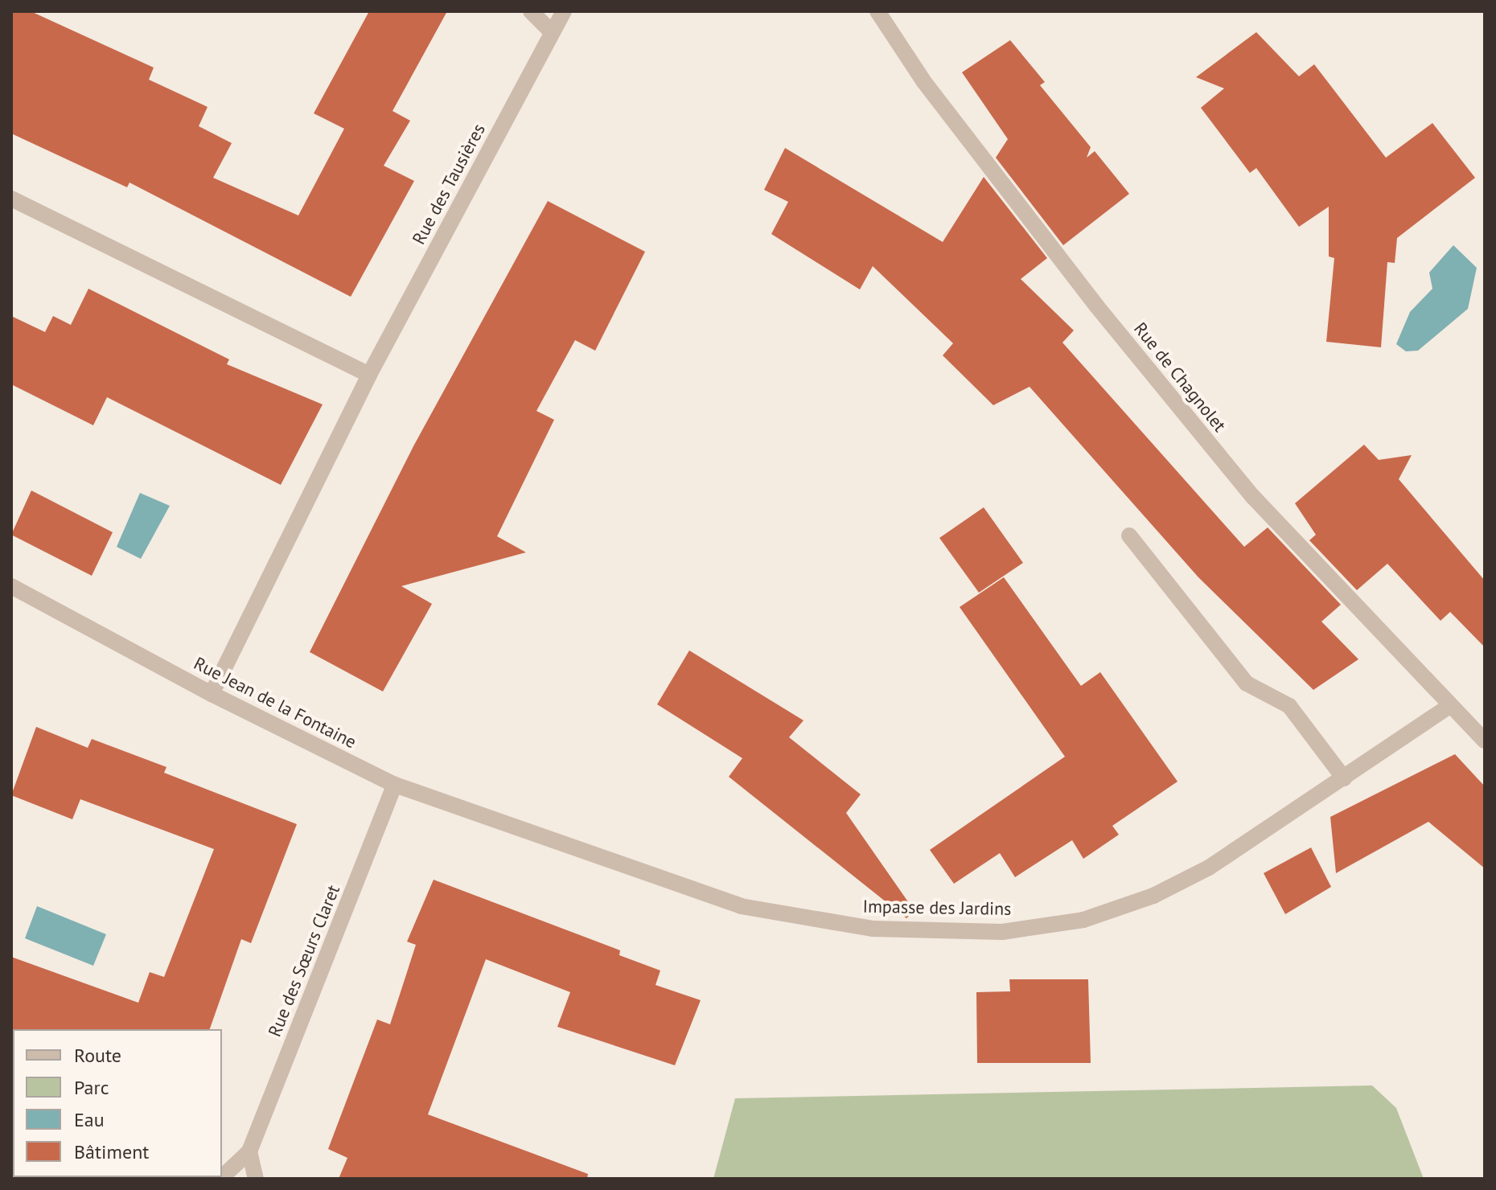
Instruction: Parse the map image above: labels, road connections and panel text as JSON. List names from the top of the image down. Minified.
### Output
{"streets":{"street":["Rue des Tausières","Rue de Chagnolet","Rue Jean de la Fontaine","Impasse des Jardins","Rue des Sœurs Claret"]},"crossings":[["Rue des Tausières","Rue Jean de la Fontaine"],["Rue de Chagnolet","Impasse des Jardins"],["Rue Jean de la Fontaine","Impasse des Jardins"],["Rue Jean de la Fontaine","Rue des Sœurs Claret"]],"legend":["Route","Parc","Eau","Bâtiment"]}
